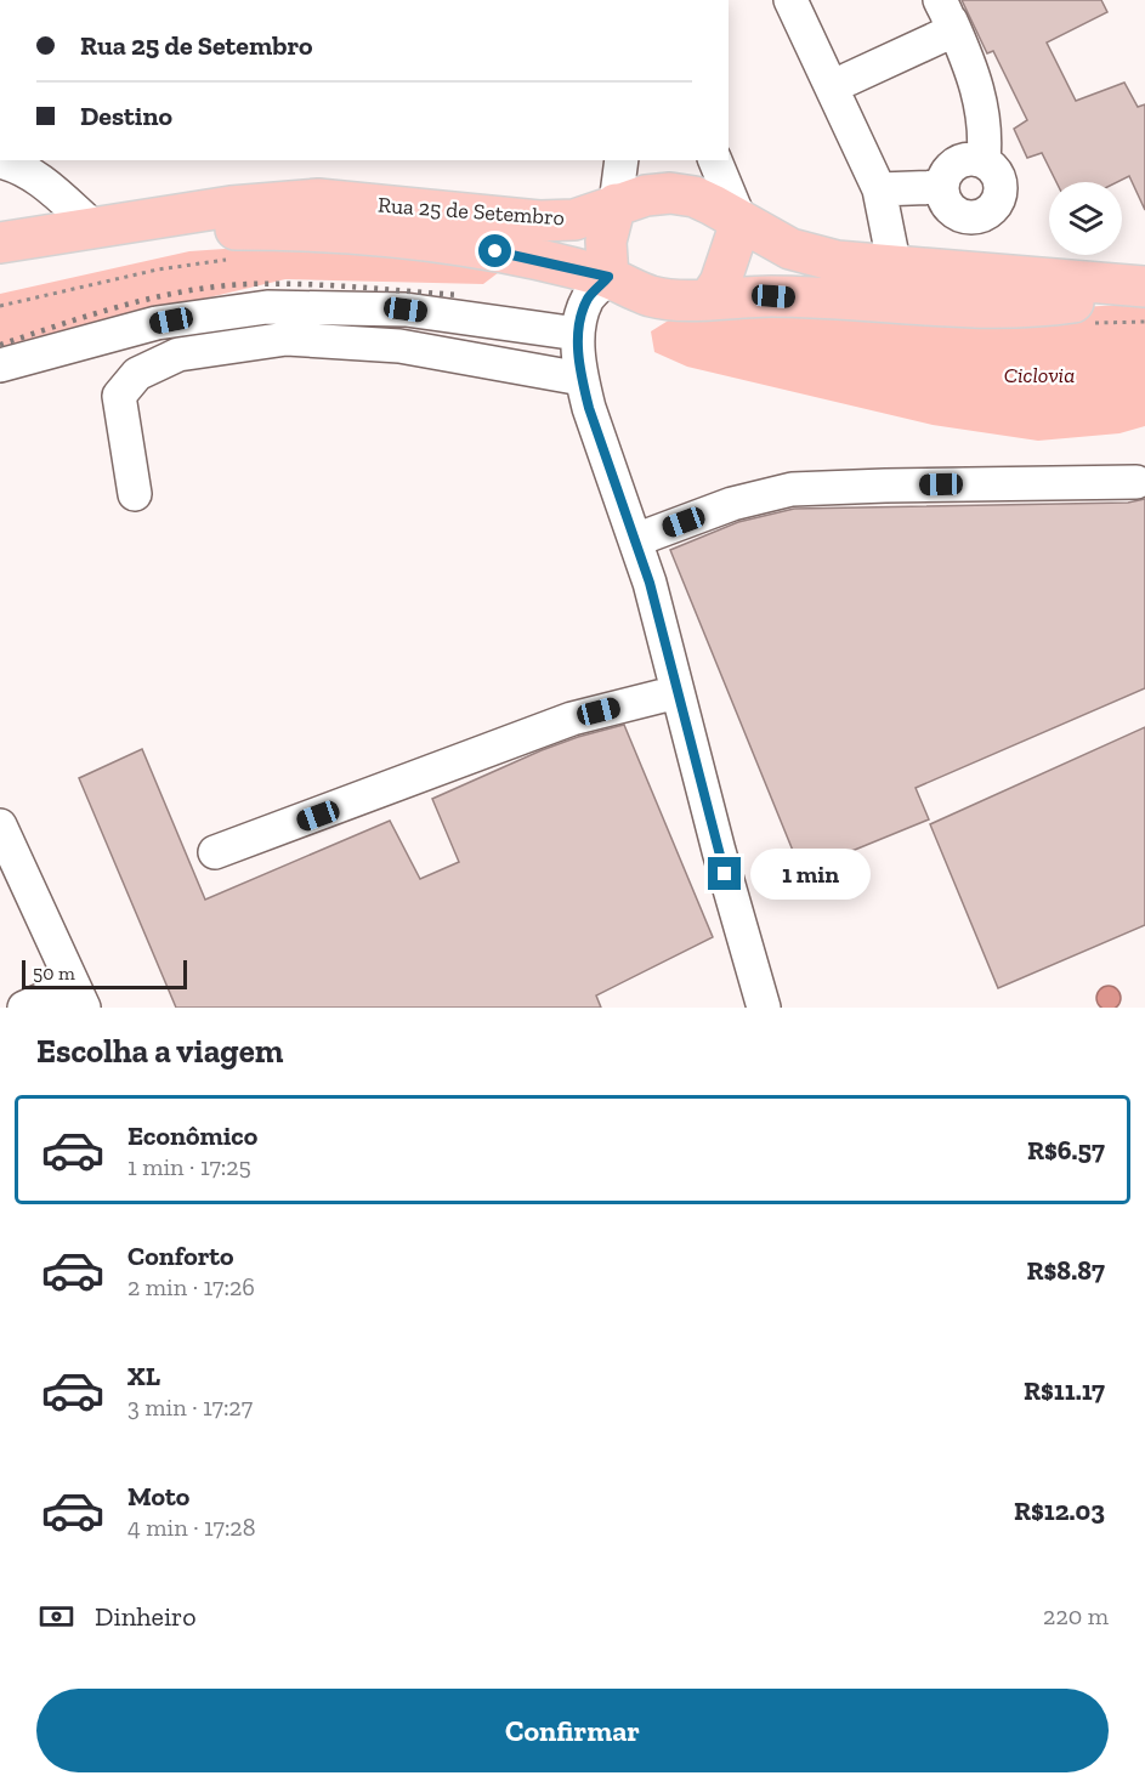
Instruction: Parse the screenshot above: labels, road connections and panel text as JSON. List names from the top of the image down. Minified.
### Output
{"streets":{"main road":["Rua 25 de Setembro"]},"parks":["Ciclovia"],"scale_bar":"50 m","page":{"banner":["Rua 25 de Setembro","Destino"],"bubble":"1 min","scale":"50 m","heading":"Escolha a viagem","list":[{"name":"Econômico","note":"1 min · 17:25","value":"R$6.57"},{"name":"Conforto","note":"2 min · 17:26","value":"R$8.87"},{"name":"XL","note":"3 min · 17:27","value":"R$11.17"},{"name":"Moto","note":"4 min · 17:28","value":"R$12.03"}],"pay":["Dinheiro","220 m"],"buttons":"Confirmar"}}
